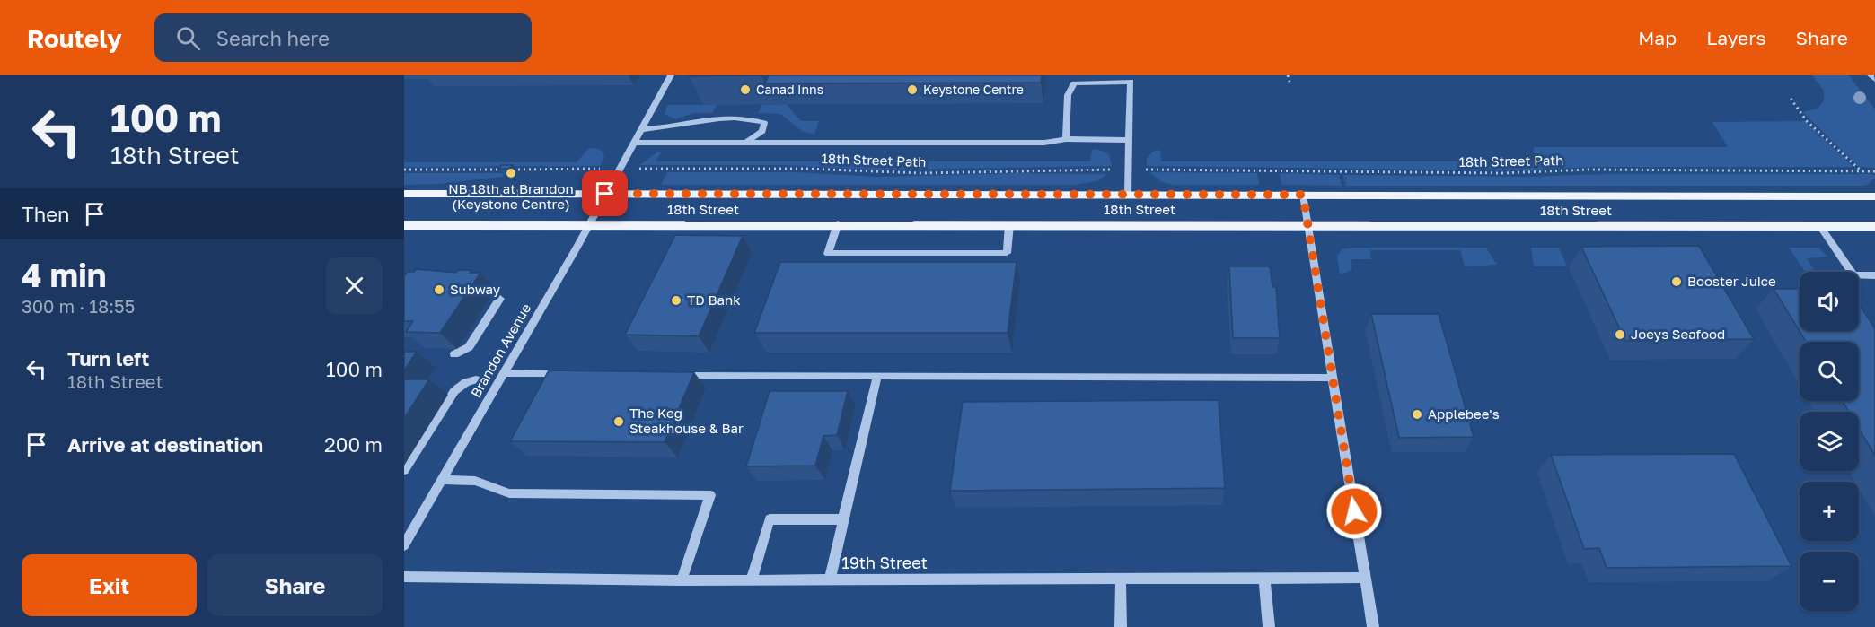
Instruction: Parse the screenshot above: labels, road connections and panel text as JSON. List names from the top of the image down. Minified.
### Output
{"streets":{"main road":["18th Street"],"street":["Brandon Avenue","19th Street"],"path":["18th Street Path"]},"crossings":[["18th Street","Brandon Avenue"]],"places":["Canad Inns","Keystone Centre","NB 18th at Brandon (Keystone Centre)","Booster Juice","Subway","TD Bank","Joeys Seafood","Applebee's","The Keg Steakhouse & Bar"],"page":{"header":"Routely","search":"Search here","nav":["Map","Layers","Share"],"turn":["100 m","18th Street"],"then":"Then","heading":["4 min","300 m · 18:55"],"map_buttons":["+","−"],"list":[{"name":"Turn left","note":"18th Street","value":"100 m"},{"name":"Arrive at destination","value":"200 m"}],"buttons":["Exit","Share"]}}
